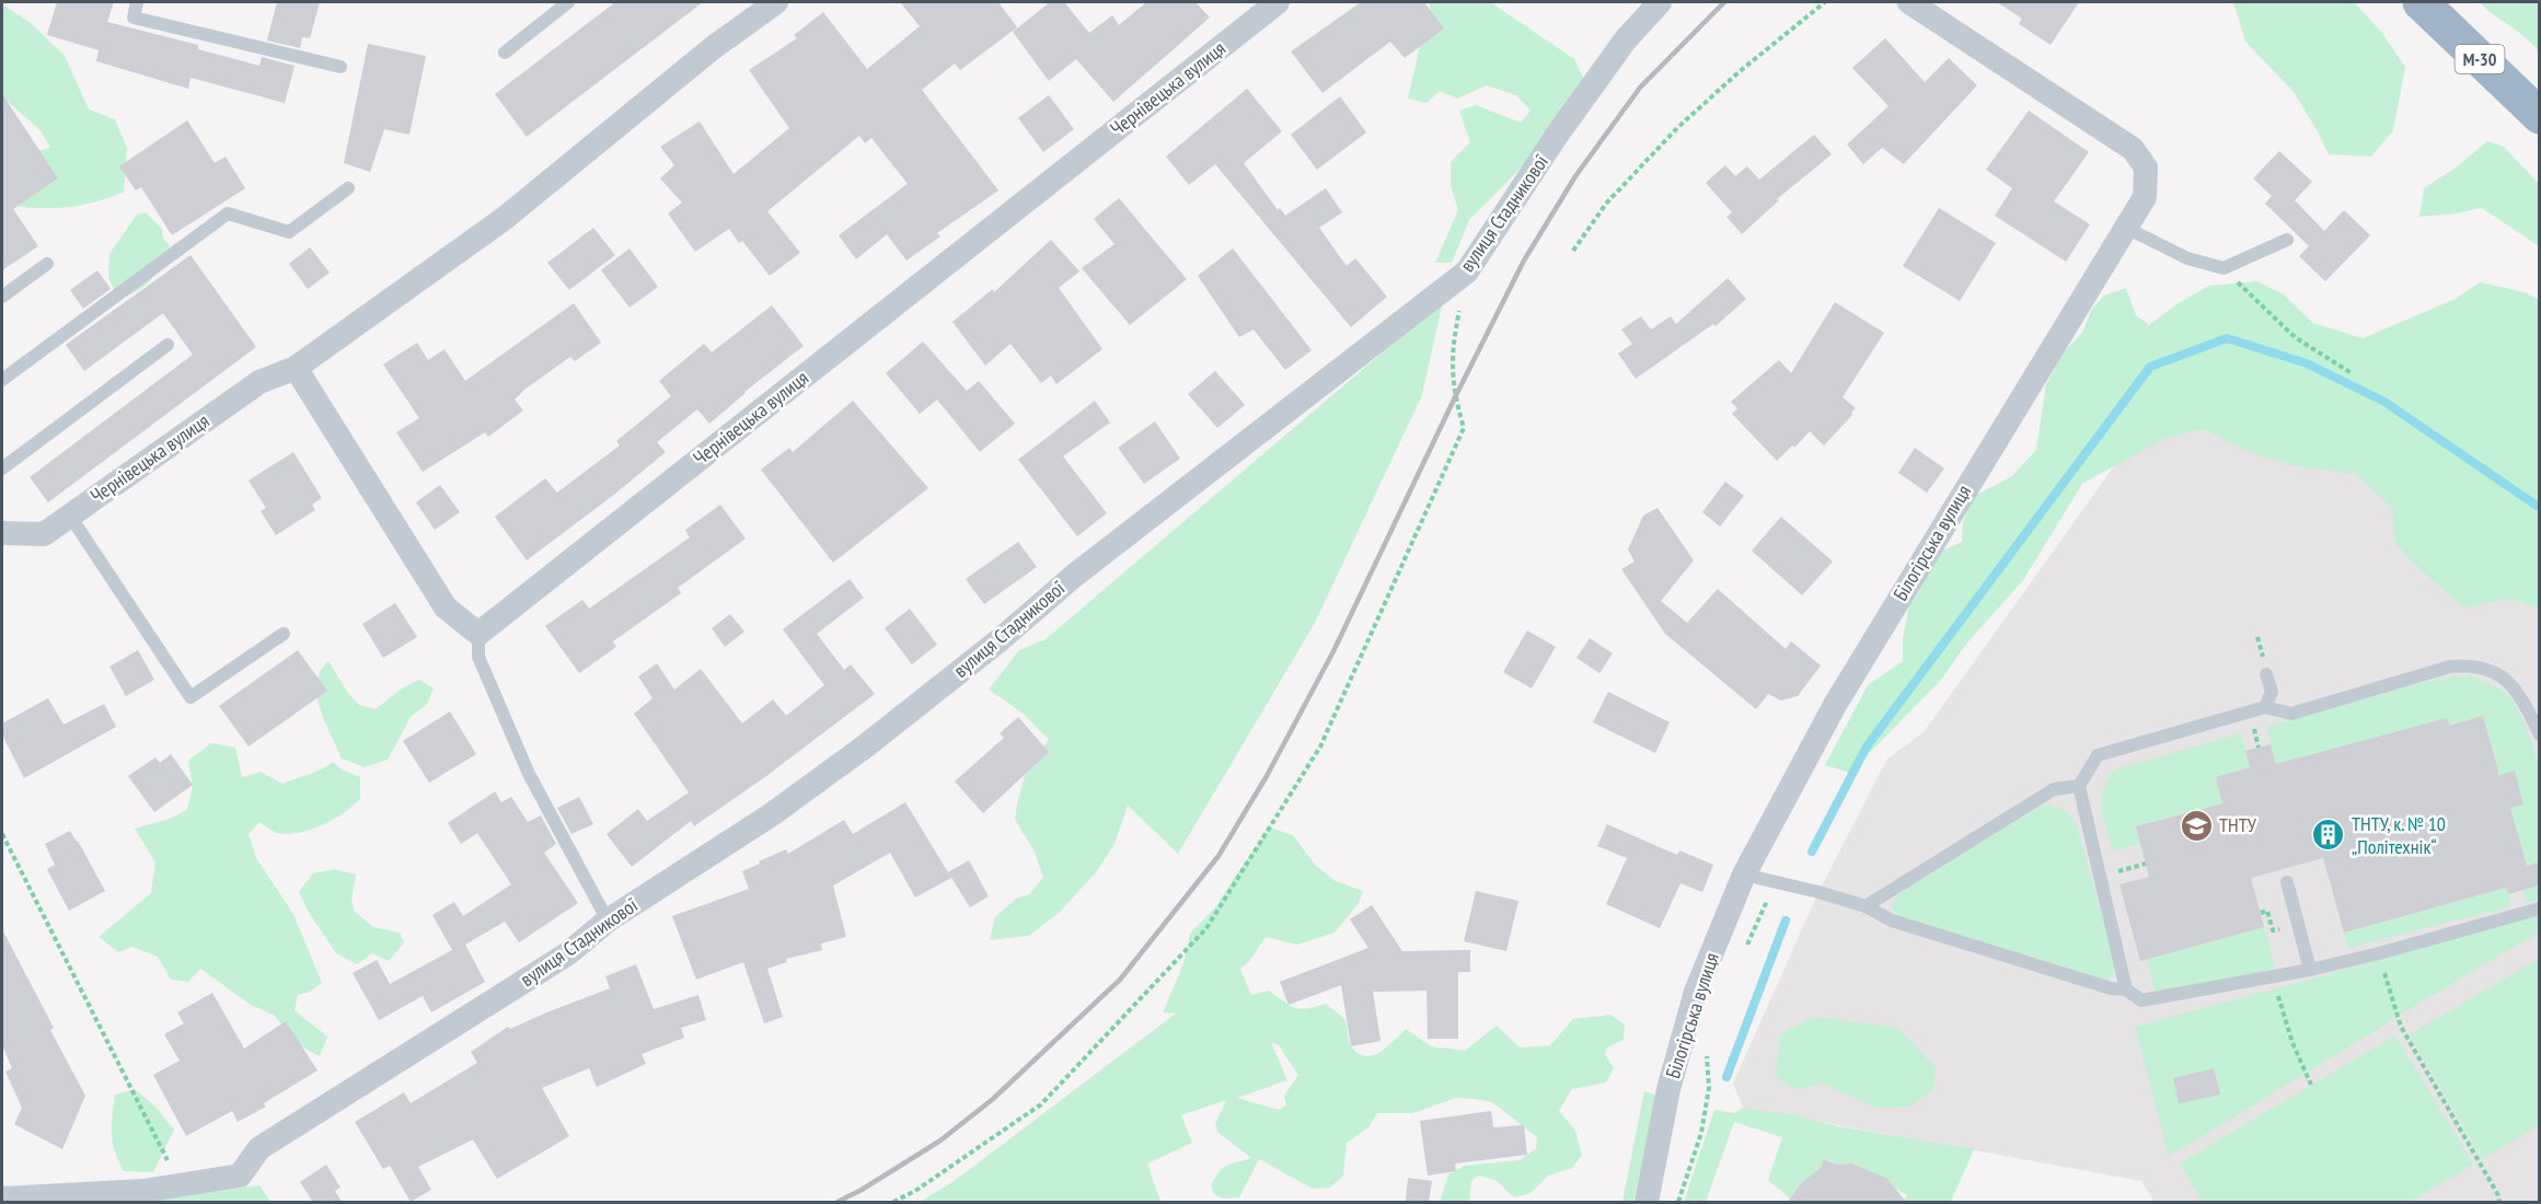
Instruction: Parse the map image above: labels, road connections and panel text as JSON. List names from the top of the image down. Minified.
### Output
{"streets":{"highway":["М-30"],"street":["Чернівецька вулиця","вулиця Стадникової","Білогірська вулиця"]},"places":{"school or university":["ТНТУ"],"building":["ТНТУ, к. № 10 „Політехнік“"]}}
